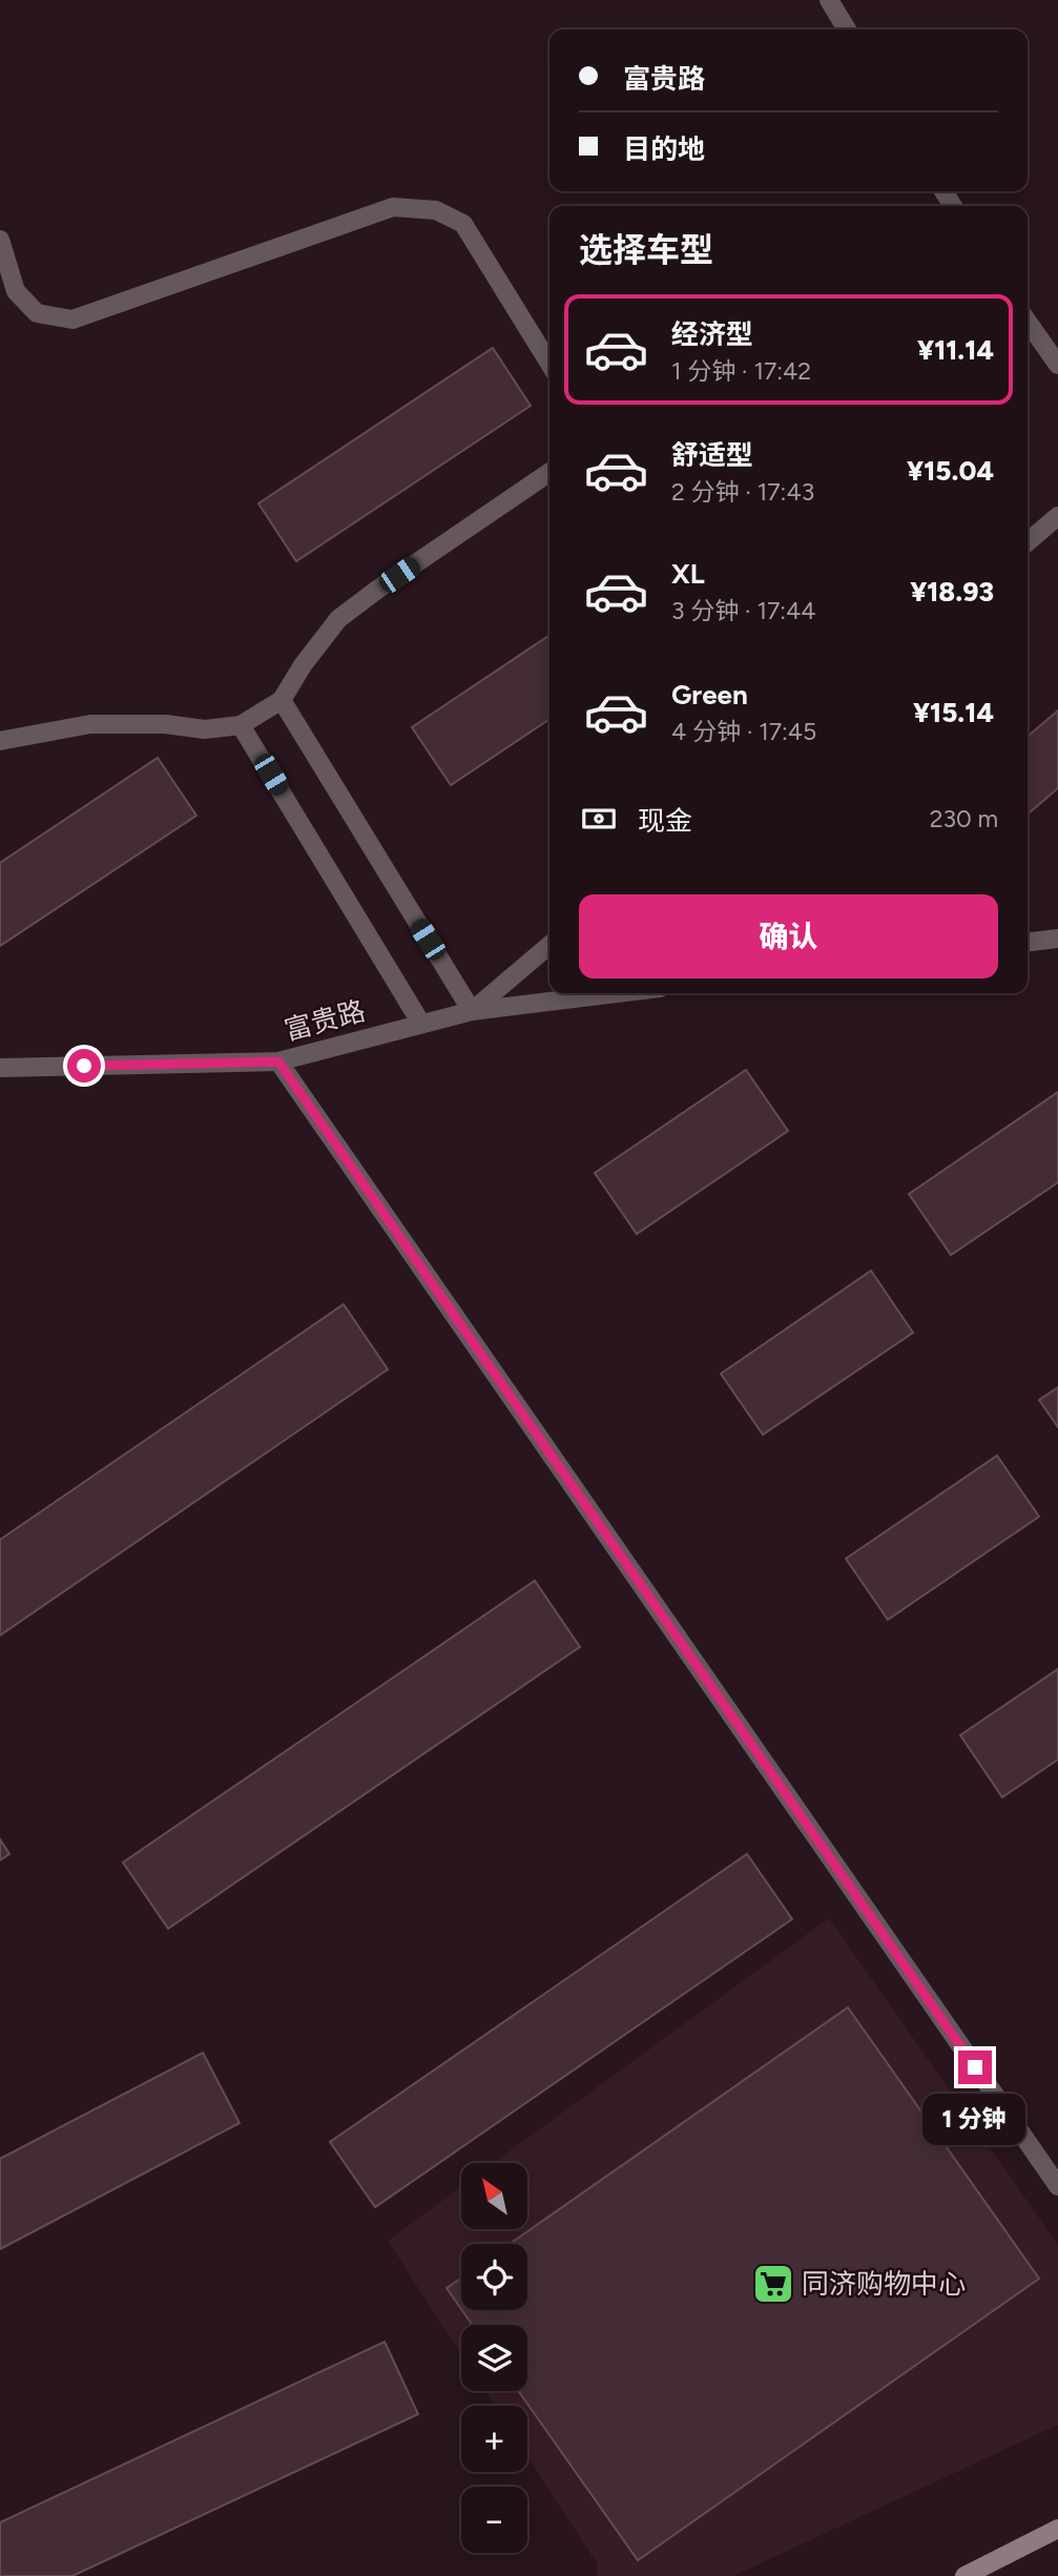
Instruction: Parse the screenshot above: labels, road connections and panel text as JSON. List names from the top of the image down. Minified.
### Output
{"streets":{"street":["富贵路"]},"places":{"supermarket":["同济购物中心"]},"north":"top left","page":{"banner":["富贵路","目的地"],"heading":"选择车型","list":[{"name":"经济型","note":"1 分钟 · 17:42","value":"¥11.14"},{"name":"舒适型","note":"2 分钟 · 17:43","value":"¥15.04"},{"name":"XL","note":"3 分钟 · 17:44","value":"¥18.93"},{"name":"Green","note":"4 分钟 · 17:45","value":"¥15.14"}],"pay":["现金","230 m"],"buttons":"确认","bubble":"1 分钟","map_buttons":["+","−"]}}
